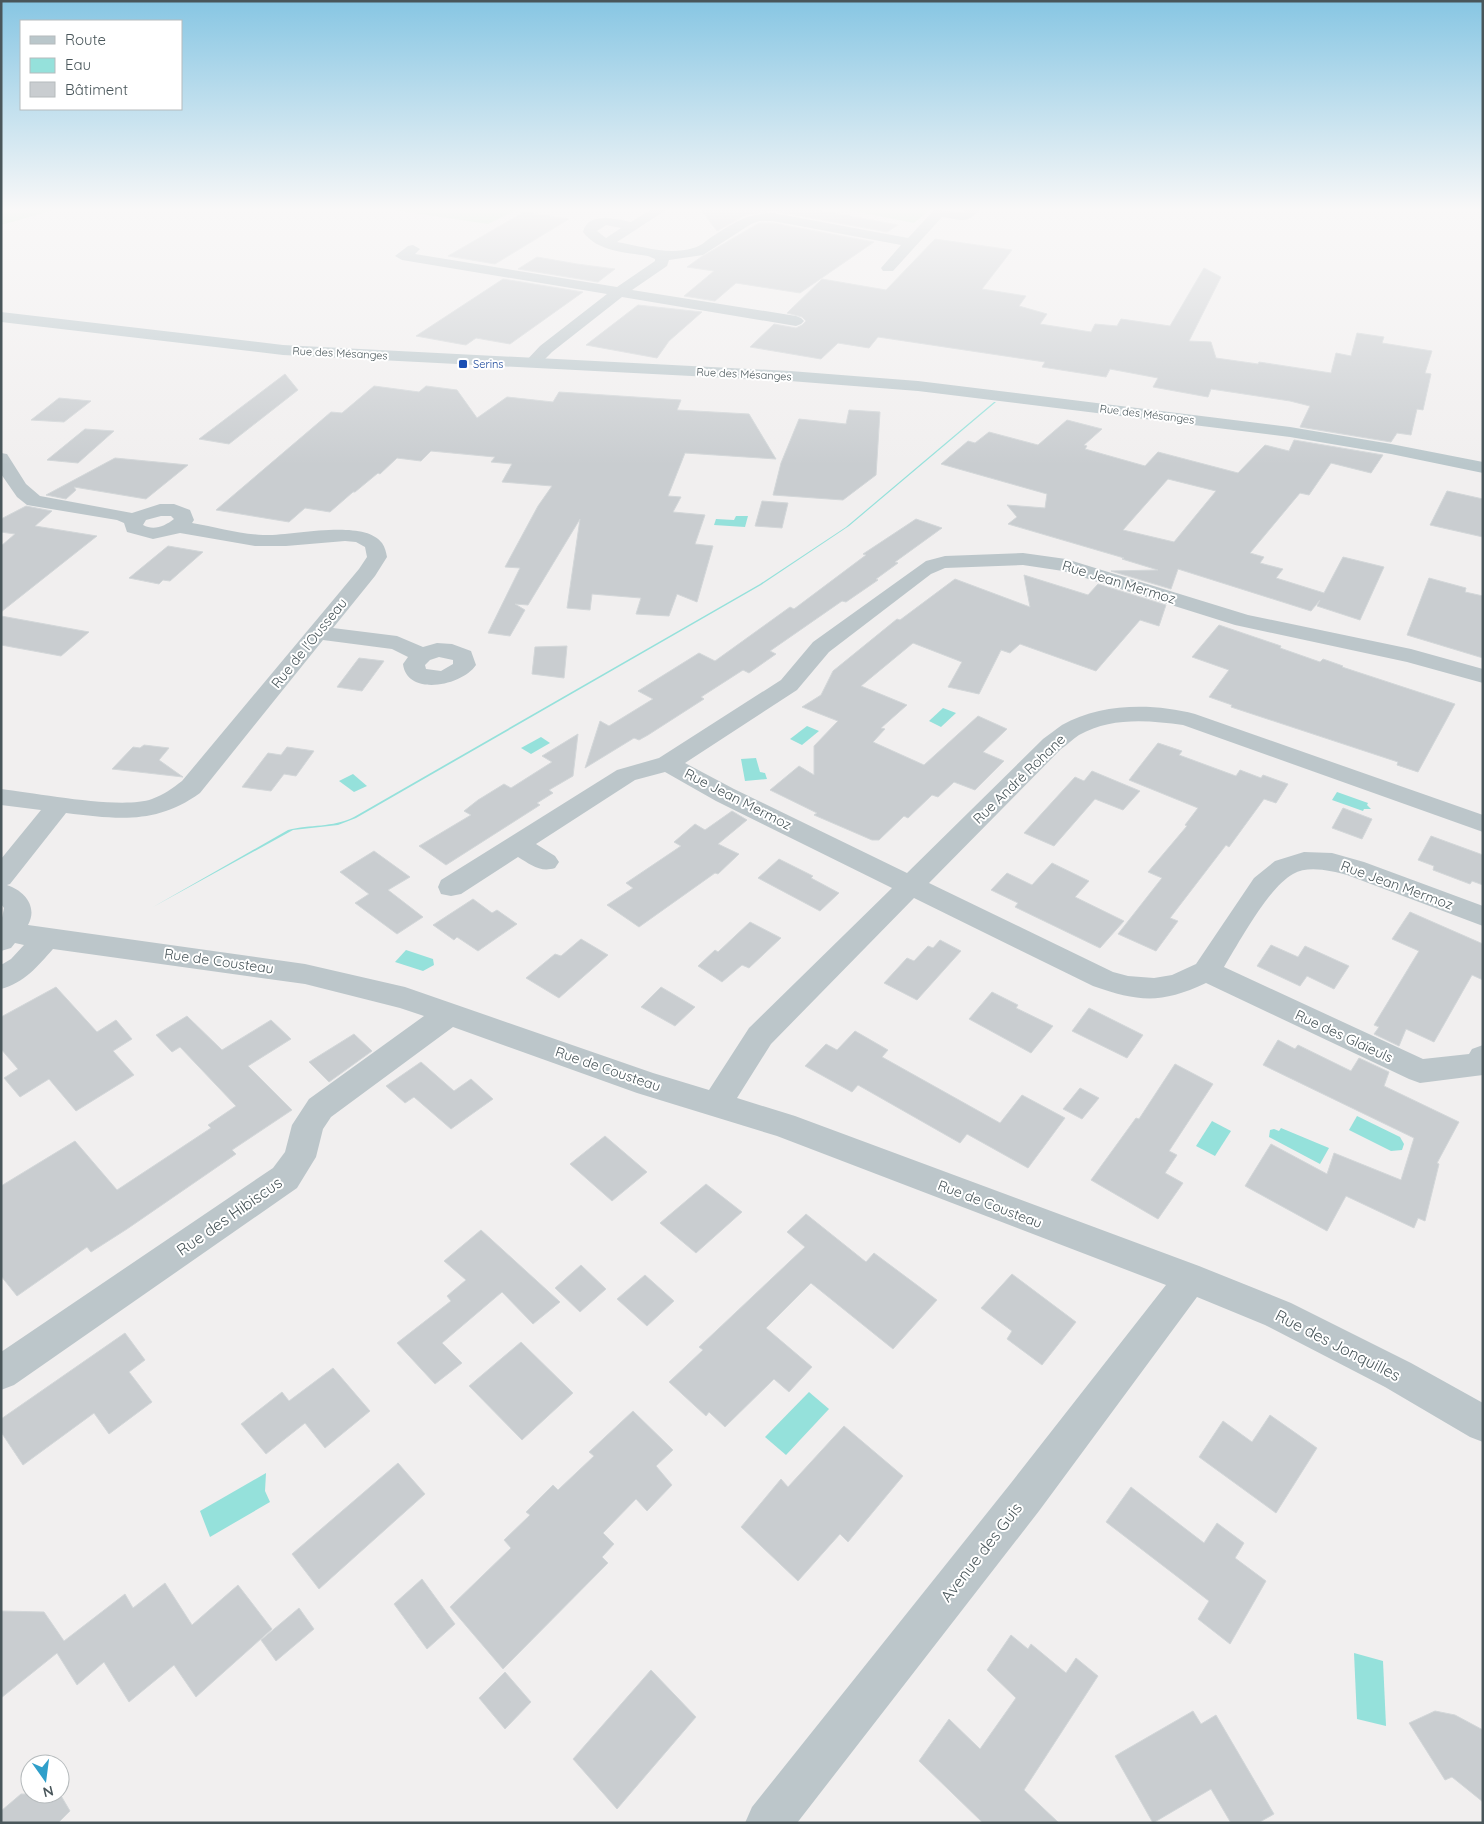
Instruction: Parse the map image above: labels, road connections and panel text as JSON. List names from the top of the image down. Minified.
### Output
{"streets":{"main road":["Rue des Mésanges"],"street":["Rue Jean Mermoz","Rue de l'Ousseau","Rue André Rohane","Rue de Cousteau","Rue des Glaïeuls","Rue des Hibiscus","Rue des Jonquilles","Avenue des Guis"]},"crossings":[["Rue Jean Mermoz","Rue André Rohane"],["Rue Jean Mermoz","Rue des Glaïeuls"],["Rue André Rohane","Rue de Cousteau"],["Rue de Cousteau","Rue des Hibiscus"],["Rue de Cousteau","Rue des Jonquilles"],["Rue de Cousteau","Avenue des Guis"],["Rue des Jonquilles","Avenue des Guis"]],"places":{"transit":["Serins"]},"legend":["Route","Eau","Bâtiment"],"north":"bottom"}
